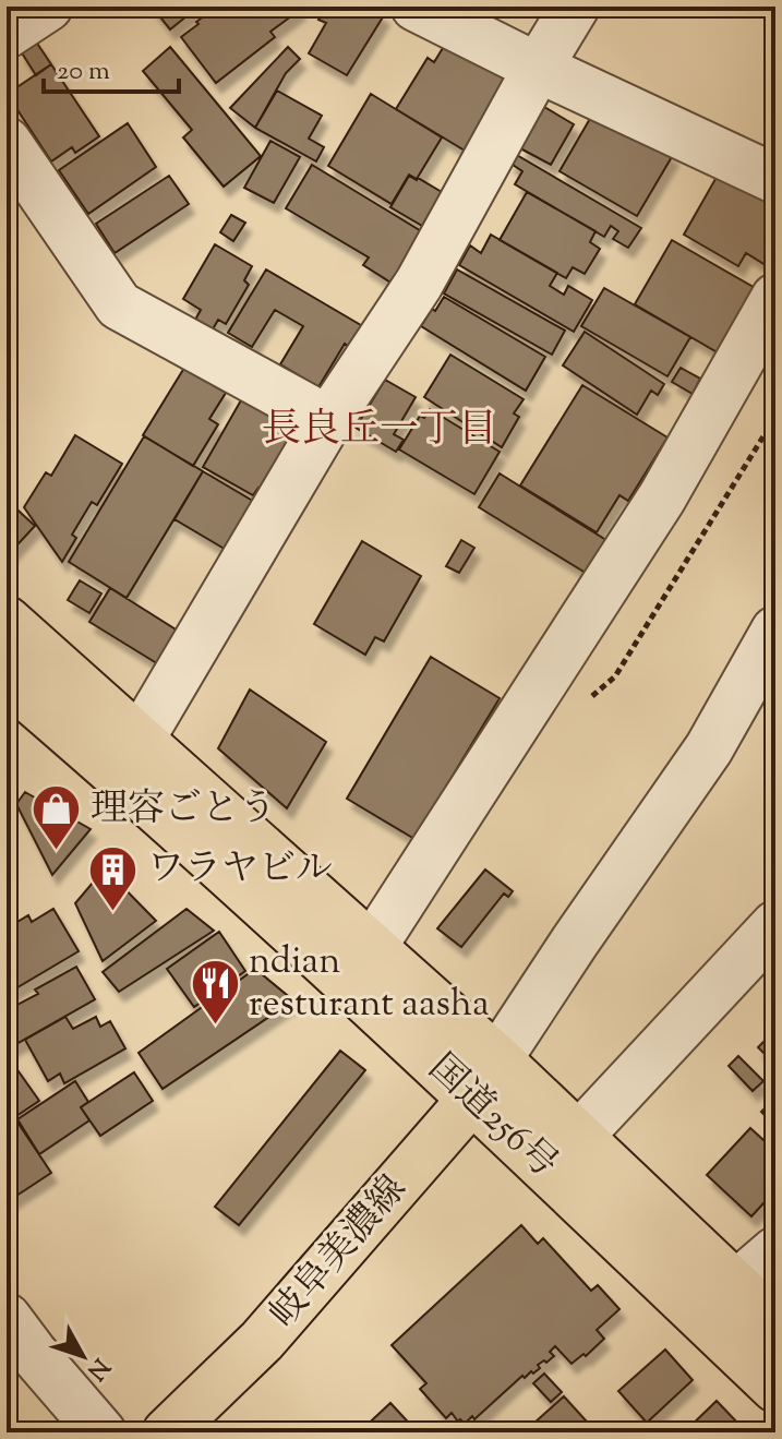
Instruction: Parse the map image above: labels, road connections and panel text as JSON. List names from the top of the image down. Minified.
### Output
{"streets":{"main road":["国道256号","岐阜美濃線"]},"crossings":[["国道256号","岐阜美濃線"]],"districts":["長良丘一丁目"],"places":{"shop":["理容ごとう"],"building":["ワラヤビル"],"restaurant":["ndian resturant aasha"]},"scale_bar":"20 m","north":"bottom right"}
